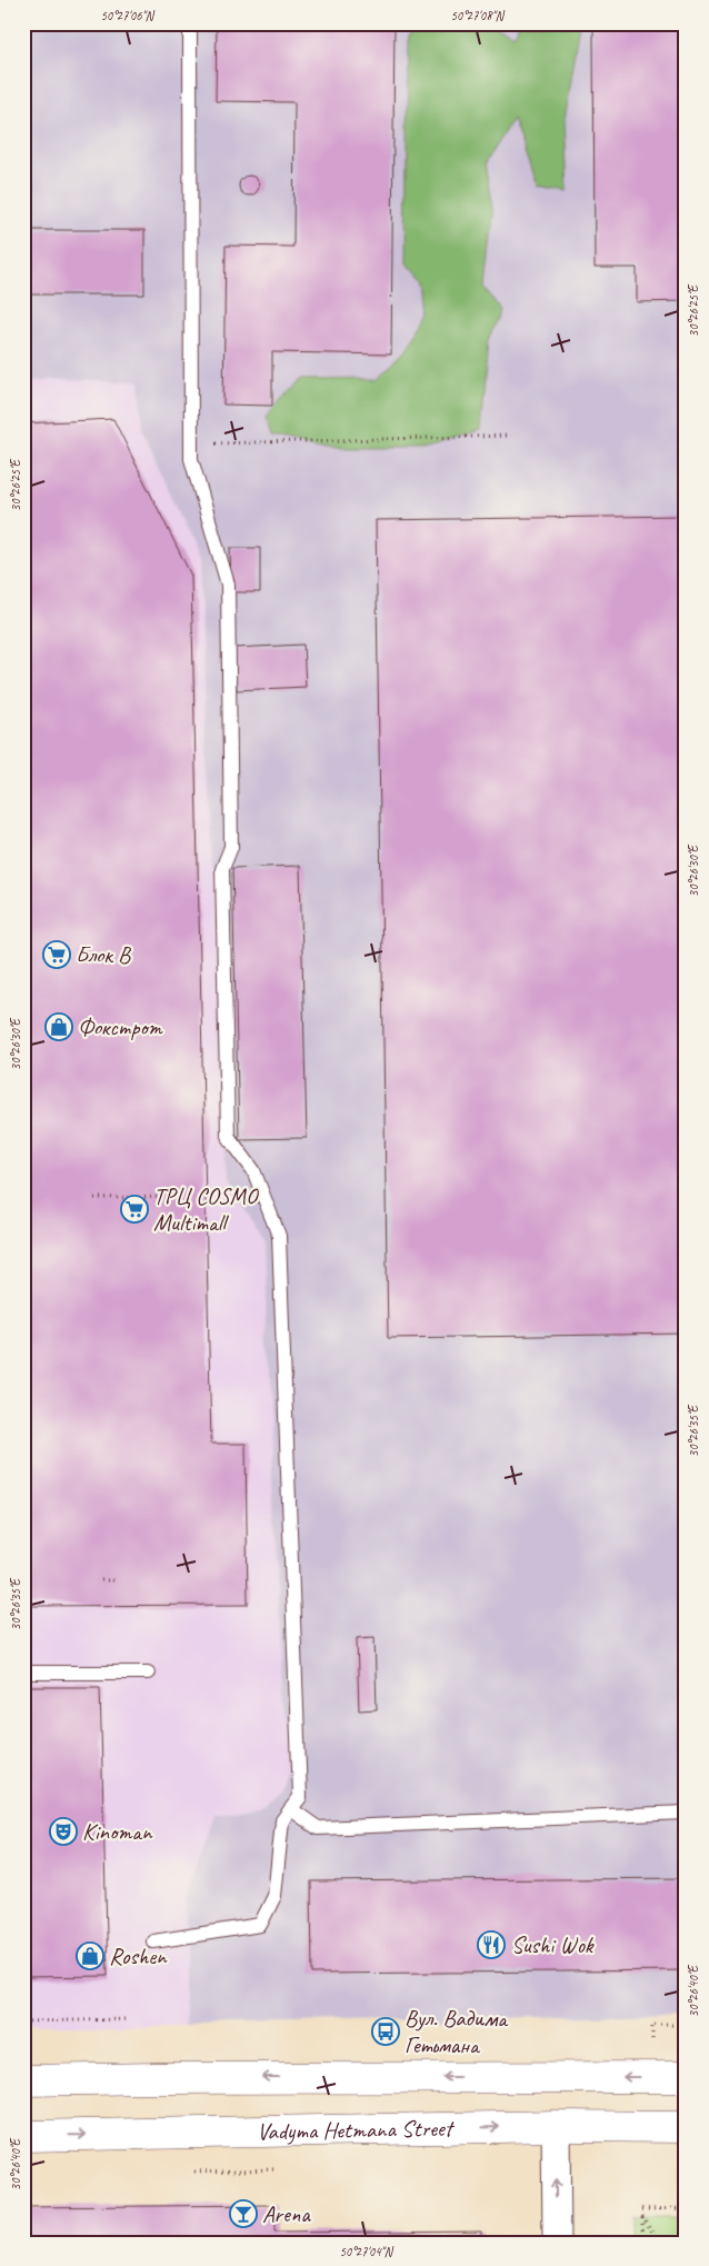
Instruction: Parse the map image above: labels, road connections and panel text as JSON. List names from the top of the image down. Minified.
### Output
{"streets":{"main road":["Vadyma Hetmana Street"]},"places":{"supermarket":["Блок B","ТРЦ COSMO Multimall"],"shop":["Фокстрот","Roshen"],"theatre":["Kinoman"],"restaurant":["Sushi Wok"],"bus stop":["Вул. Вадима Гетьмана"],"bar":["Arena"]},"coordinates":["50°27'06\"N","50°27'08\"N","30°26'25\"E","30°26'30\"E","30°26'35\"E","30°26'40\"E","50°27'04\"N"]}
